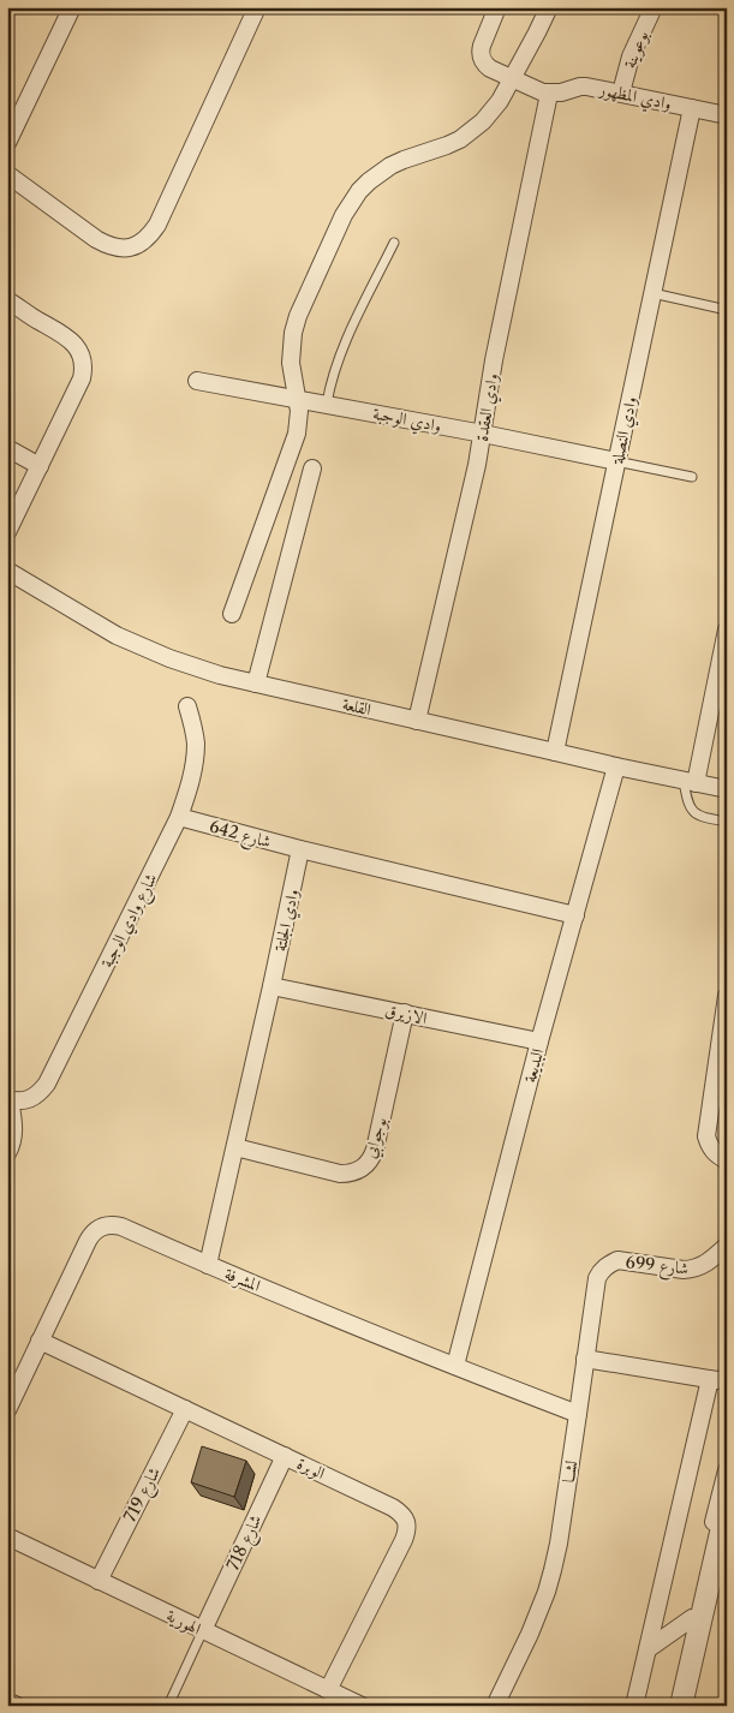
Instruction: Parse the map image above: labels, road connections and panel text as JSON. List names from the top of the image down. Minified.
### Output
{"streets":{"street":["بوعوينة","وادي المظهور","وادي العقدة","وادي الوجبة","وادي النصلة","القلعة","شارع 642","شارع وادي الوجبة","وادي الجلتة","الازيرق","البديعة","بوجوابي","شارع 699","المشرفة","الوبرة","لشــا","شارع 719","شارع 718","الهورية"]},"crossings":[["بوعوينة","وادي المظهور"],["وادي المظهور","وادي العقدة"],["وادي المظهور","وادي النصلة"],["وادي العقدة","وادي الوجبة"],["وادي العقدة","القلعة"],["وادي الوجبة","وادي النصلة"],["وادي النصلة","القلعة"],["القلعة","البديعة"],["شارع 642","شارع وادي الوجبة"],["شارع 642","وادي الجلتة"],["وادي الجلتة","الازيرق"],["وادي الجلتة","بوجوابي"],["وادي الجلتة","المشرفة"],["الازيرق","البديعة"],["الازيرق","بوجوابي"],["البديعة","المشرفة"],["شارع 699","لشــا"],["المشرفة","الوبرة"],["المشرفة","لشــا"],["الوبرة","شارع 719"],["الوبرة","شارع 718"],["الوبرة","الهورية"],["شارع 719","الهورية"],["شارع 718","الهورية"]]}
